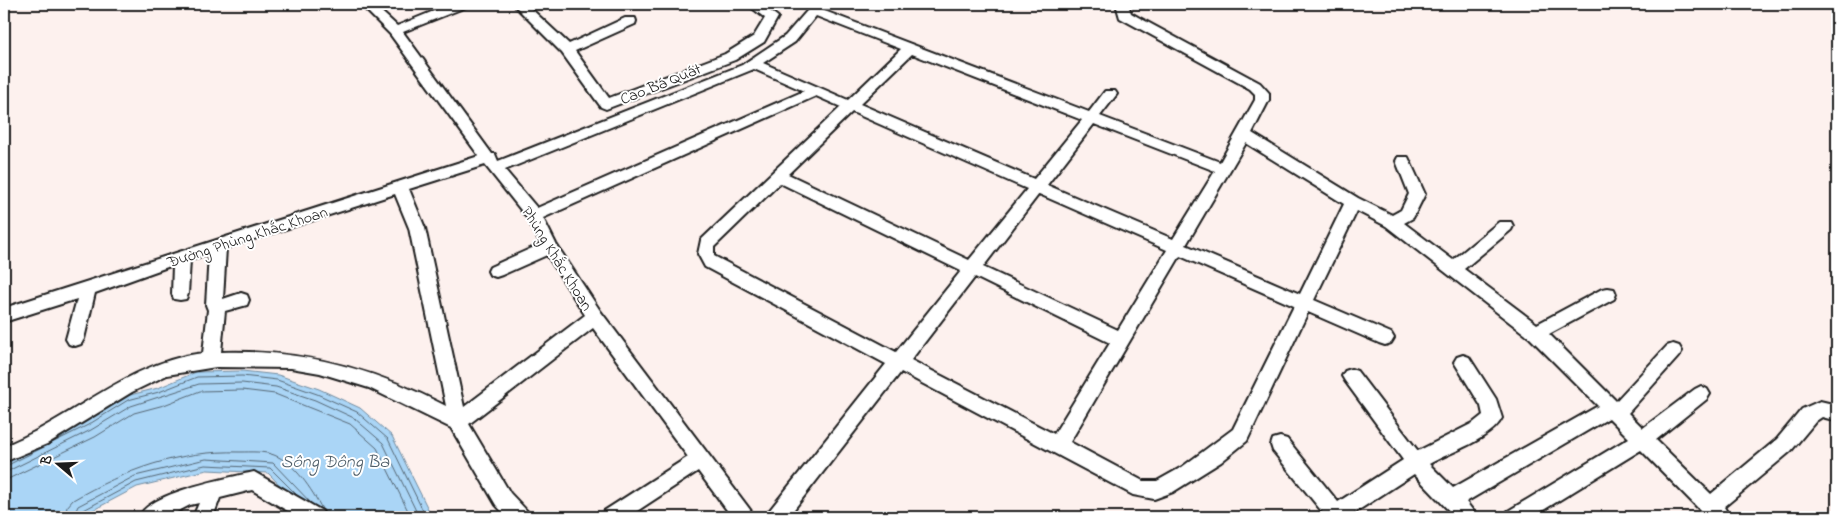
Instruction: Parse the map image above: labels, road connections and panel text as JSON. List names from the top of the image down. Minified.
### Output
{"streets":{"street":["Cao Bá Quát","Đường Phùng Khắc Khoan","Phùng Khắc Khoan"]},"crossings":[["Cao Bá Quát","Đường Phùng Khắc Khoan"],["Cao Bá Quát","Phùng Khắc Khoan"],["Đường Phùng Khắc Khoan","Phùng Khắc Khoan"]],"water":["Sông Đông Ba"],"north":"left"}
